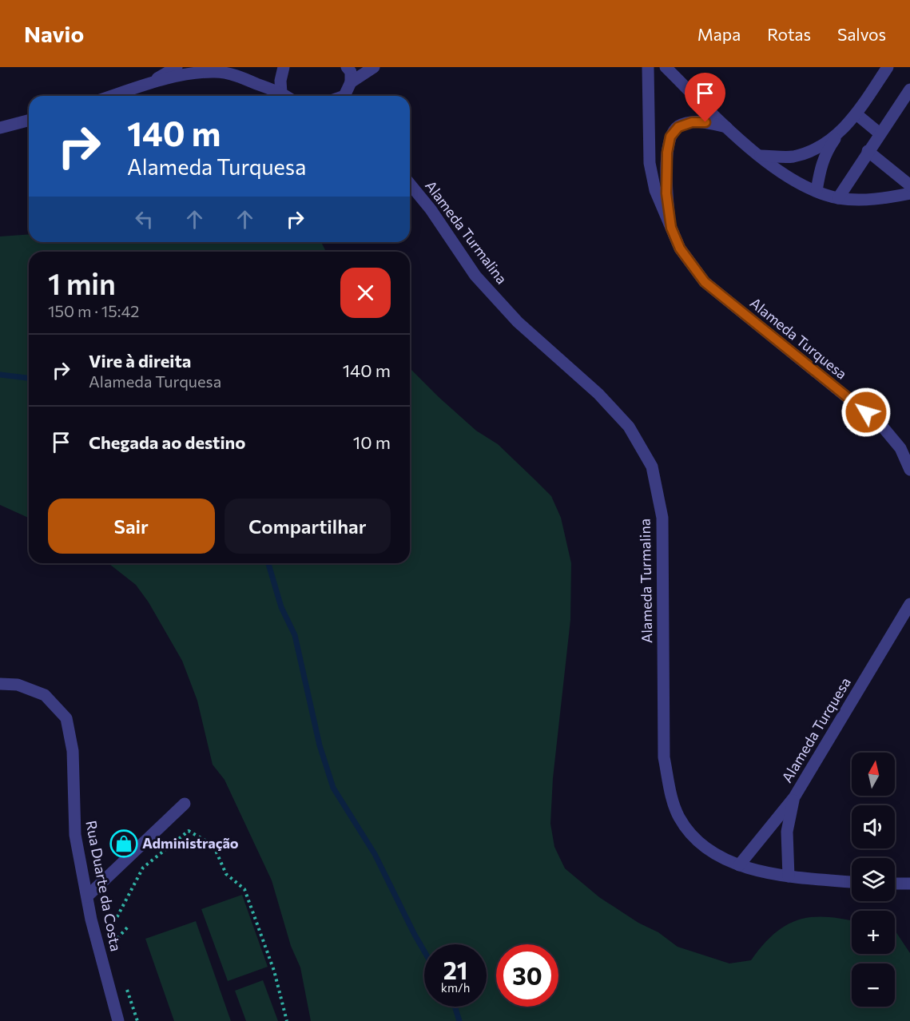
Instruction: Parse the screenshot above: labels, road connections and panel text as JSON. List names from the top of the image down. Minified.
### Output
{"streets":{"street":["Alameda Turmalina","Alameda Turquesa","Rua Duarte da Costa"]},"crossings":[["Alameda Turmalina","Alameda Turquesa"]],"places":{"shop":["Administração"]},"north":"top","page":{"header":"Navio","nav":["Mapa","Rotas","Salvos"],"turn":["140 m","Alameda Turquesa"],"heading":["1 min","150 m · 15:42"],"list":[{"name":"Vire à direita","note":"Alameda Turquesa","value":"140 m"},{"name":"Chegada ao destino","value":"10 m"}],"buttons":["Sair","Compartilhar"],"map_buttons":["+","−"],"speed":"21 km/h","limit":"30"}}
